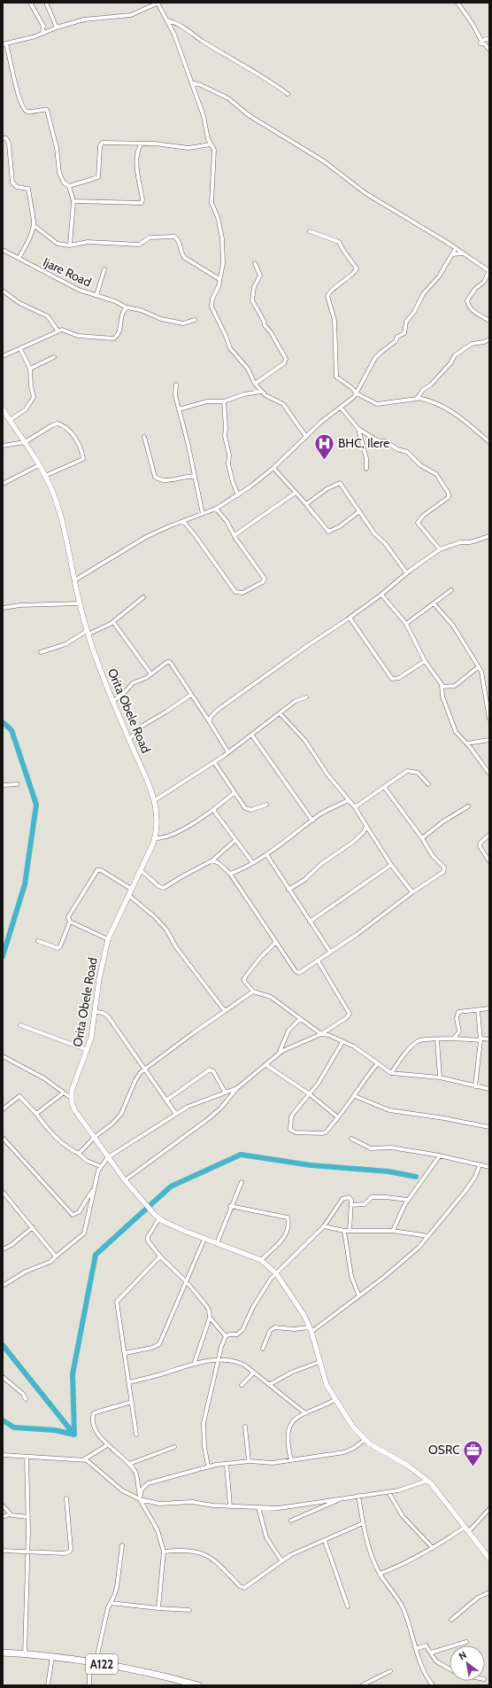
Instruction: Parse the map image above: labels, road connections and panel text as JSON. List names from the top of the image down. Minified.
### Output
{"streets":{"highway":["A122"],"main road":["Orita Obele Road"],"street":["Ijare Road"]},"places":{"hospital":["BHC, Ilere"],"office":["OSRC"]},"north":"top left"}
